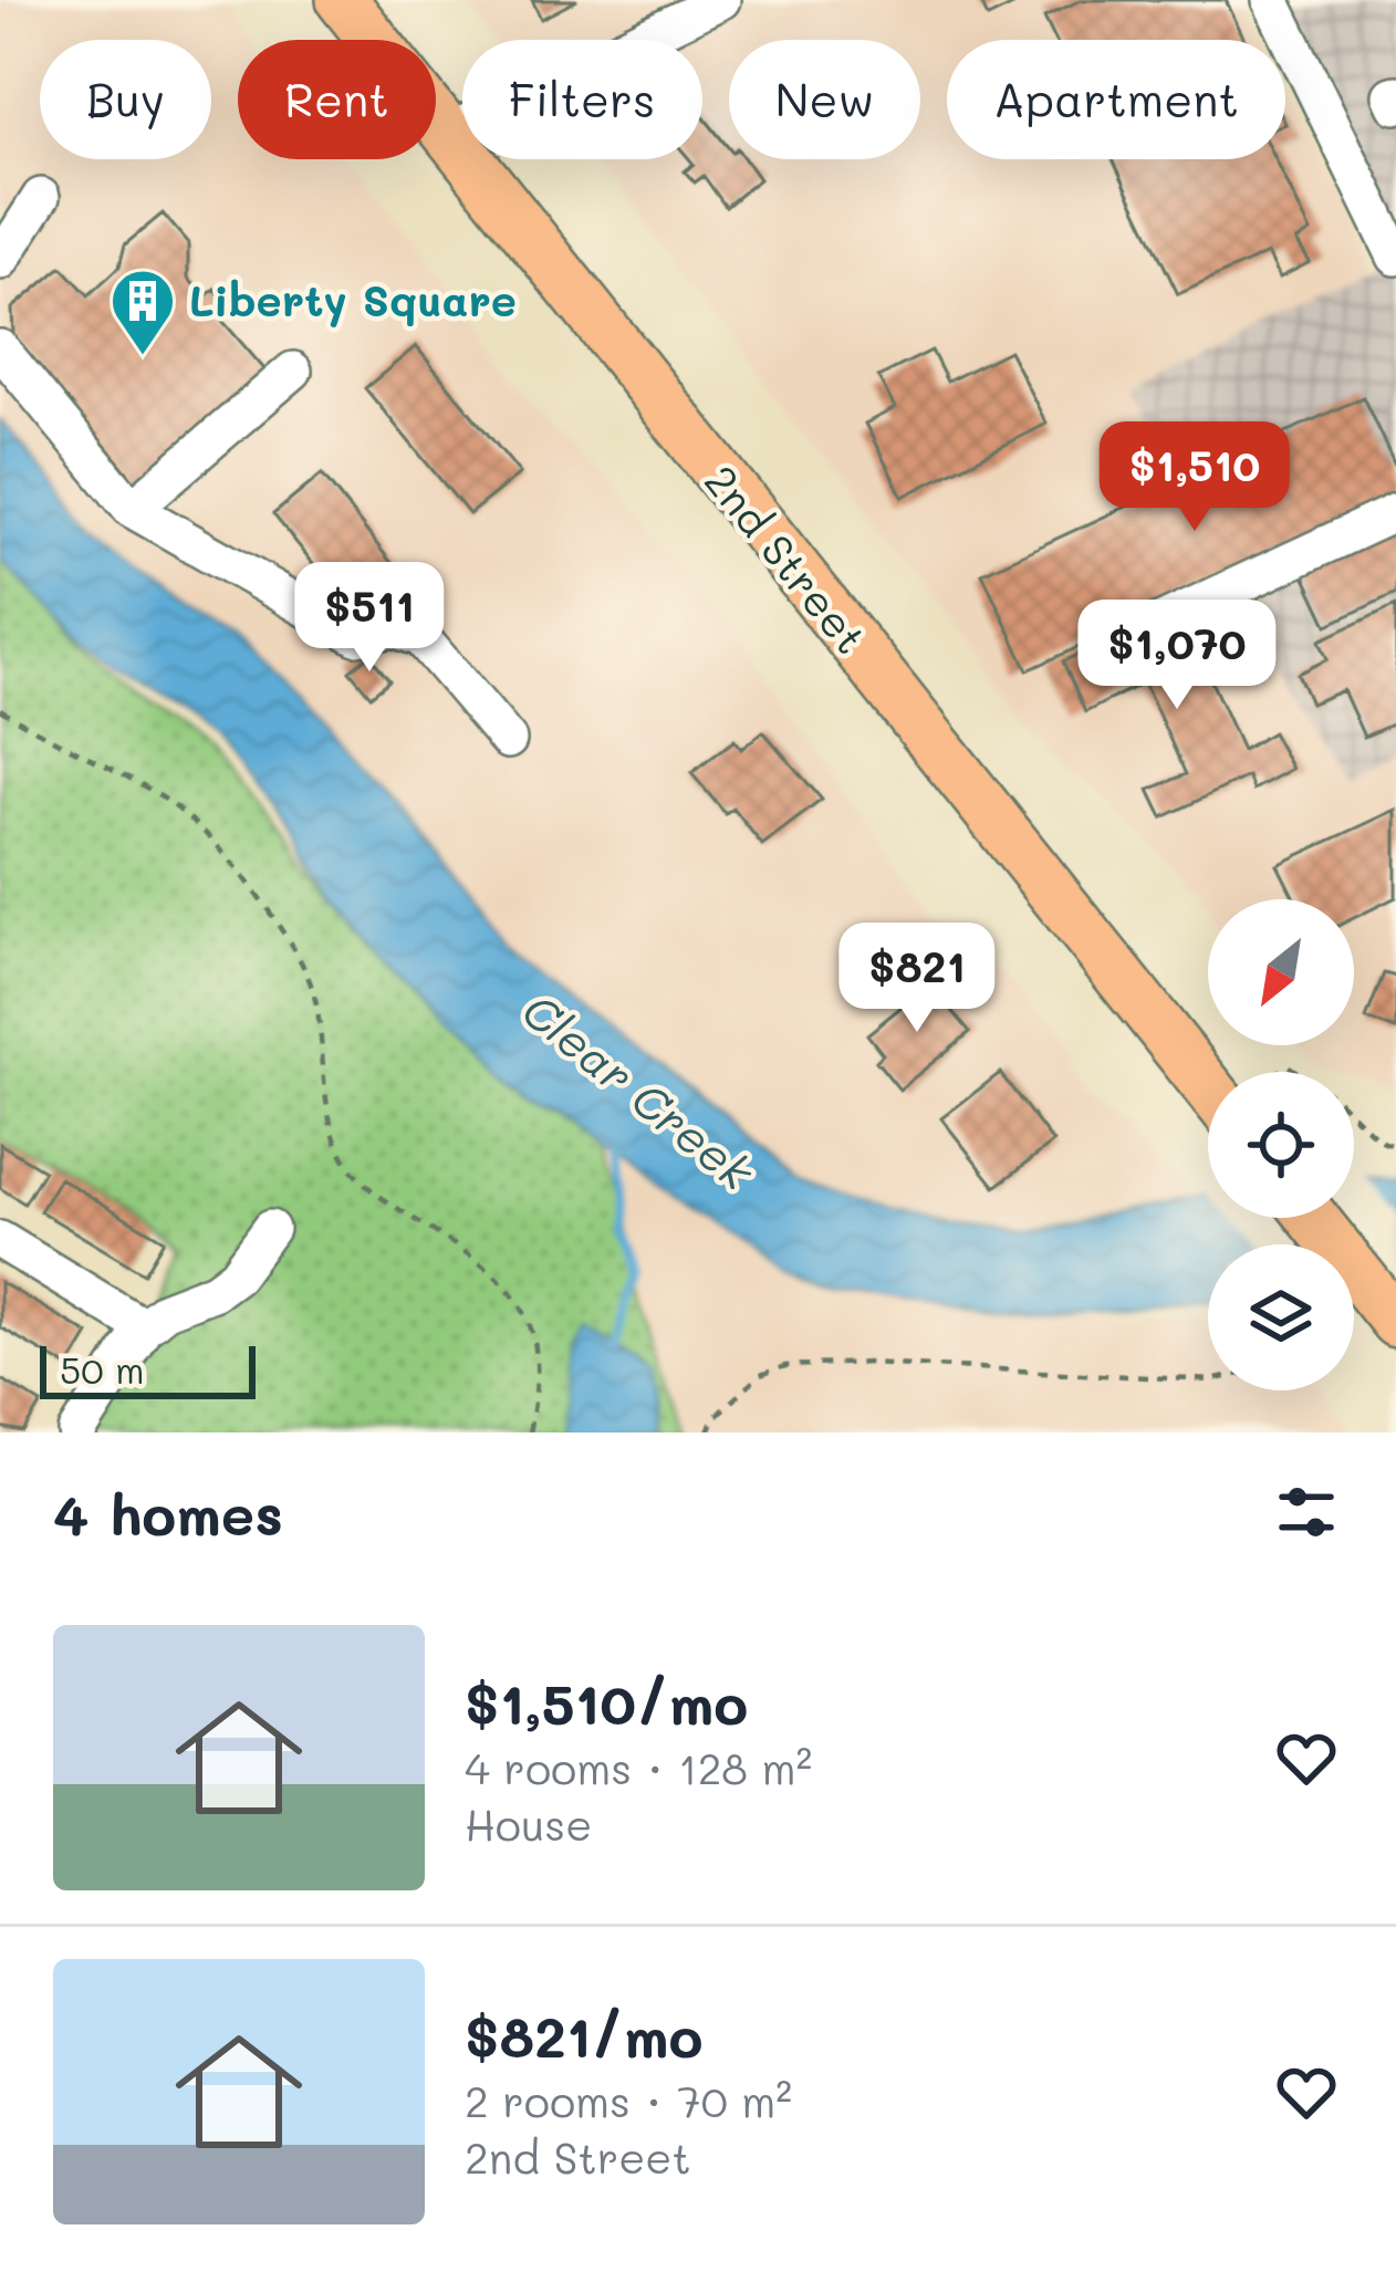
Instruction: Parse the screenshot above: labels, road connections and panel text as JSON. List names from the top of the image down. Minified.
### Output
{"streets":{"main road":["2nd Street"]},"water":["Clear Creek"],"places":{"building":["Liberty Square"]},"scale_bar":"50 m","north":"bottom left","page":{"chip":["Buy","Rent","Filters","New","Apartment"],"price":["$1,510","$511","$1,070","$821"],"scale":"50 m","heading":"4 homes","list":[{"name":"$1,510/mo","note":"4 rooms · 128 m² · House"},{"name":"$821/mo","note":"2 rooms · 70 m² · 2nd Street"}]}}
